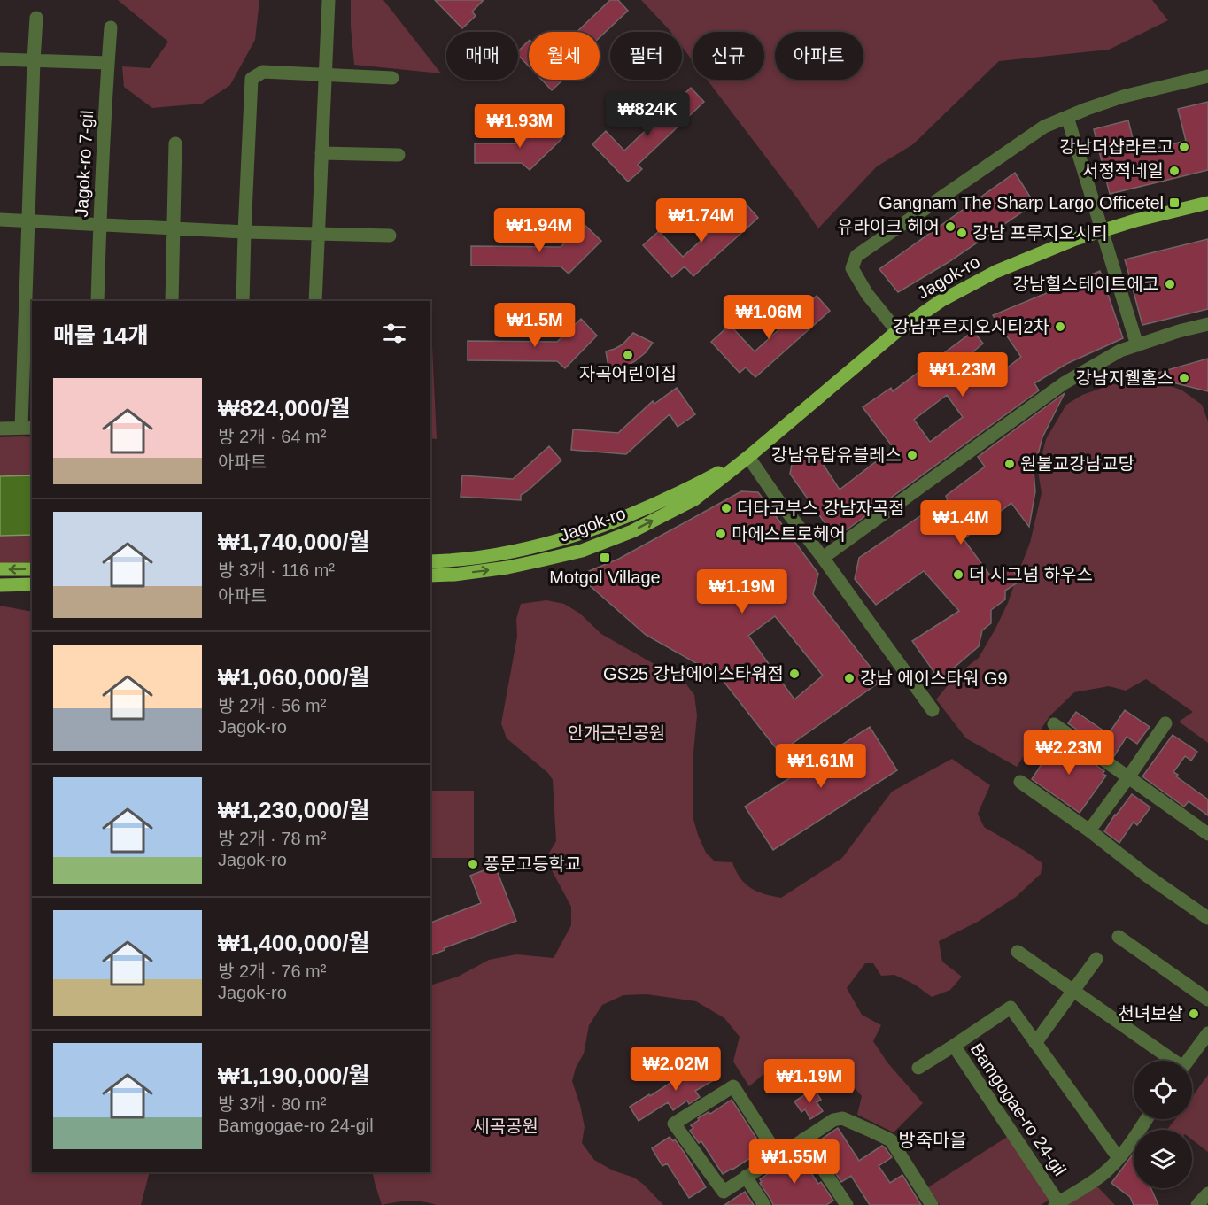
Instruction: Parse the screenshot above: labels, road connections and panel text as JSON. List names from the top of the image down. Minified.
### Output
{"streets":{"main road":["Jagok-ro"],"street":["Jagok-ro 7-gil","Bamgogae-ro 24-gil"]},"districts":["방죽마을"],"parks":["안개근린공원","세곡공원"],"places":{"other":["강남더샵라르고","서정적네일","유라이크 헤어","강남 프루지오시티","강남힐스테이트에코","강남푸르지오시티2차","자곡어린이집","강남지웰홈스","강남유탑유블레스","원불교강남교당","더타코부스 강남자곡점","마에스트로헤어","더 시그넘 하우스","GS25 강남에이스타워점","강남 에이스타워 G9","풍문고등학교","천녀보살"],"transit":["Gangnam The Sharp Largo Officetel","Motgol Village"]},"page":{"chip":["매매","월세","필터","신규","아파트"],"price":["₩824K","₩1.93M","₩1.74M","₩1.94M","₩1.06M","₩1.5M","₩1.23M","₩1.4M","₩1.19M","₩2.23M","₩1.61M","₩2.02M","₩1.19M","₩1.55M"],"heading":"매물 14개","list":[{"name":"₩824,000/월","note":"방 2개 · 64 m² · 아파트"},{"name":"₩1,740,000/월","note":"방 3개 · 116 m² · 아파트"},{"name":"₩1,060,000/월","note":"방 2개 · 56 m² · Jagok-ro"},{"name":"₩1,230,000/월","note":"방 2개 · 78 m² · Jagok-ro"},{"name":"₩1,400,000/월","note":"방 2개 · 76 m² · Jagok-ro"},{"name":"₩1,190,000/월","note":"방 3개 · 80 m² · Bamgogae-ro 24-gil"}]}}
